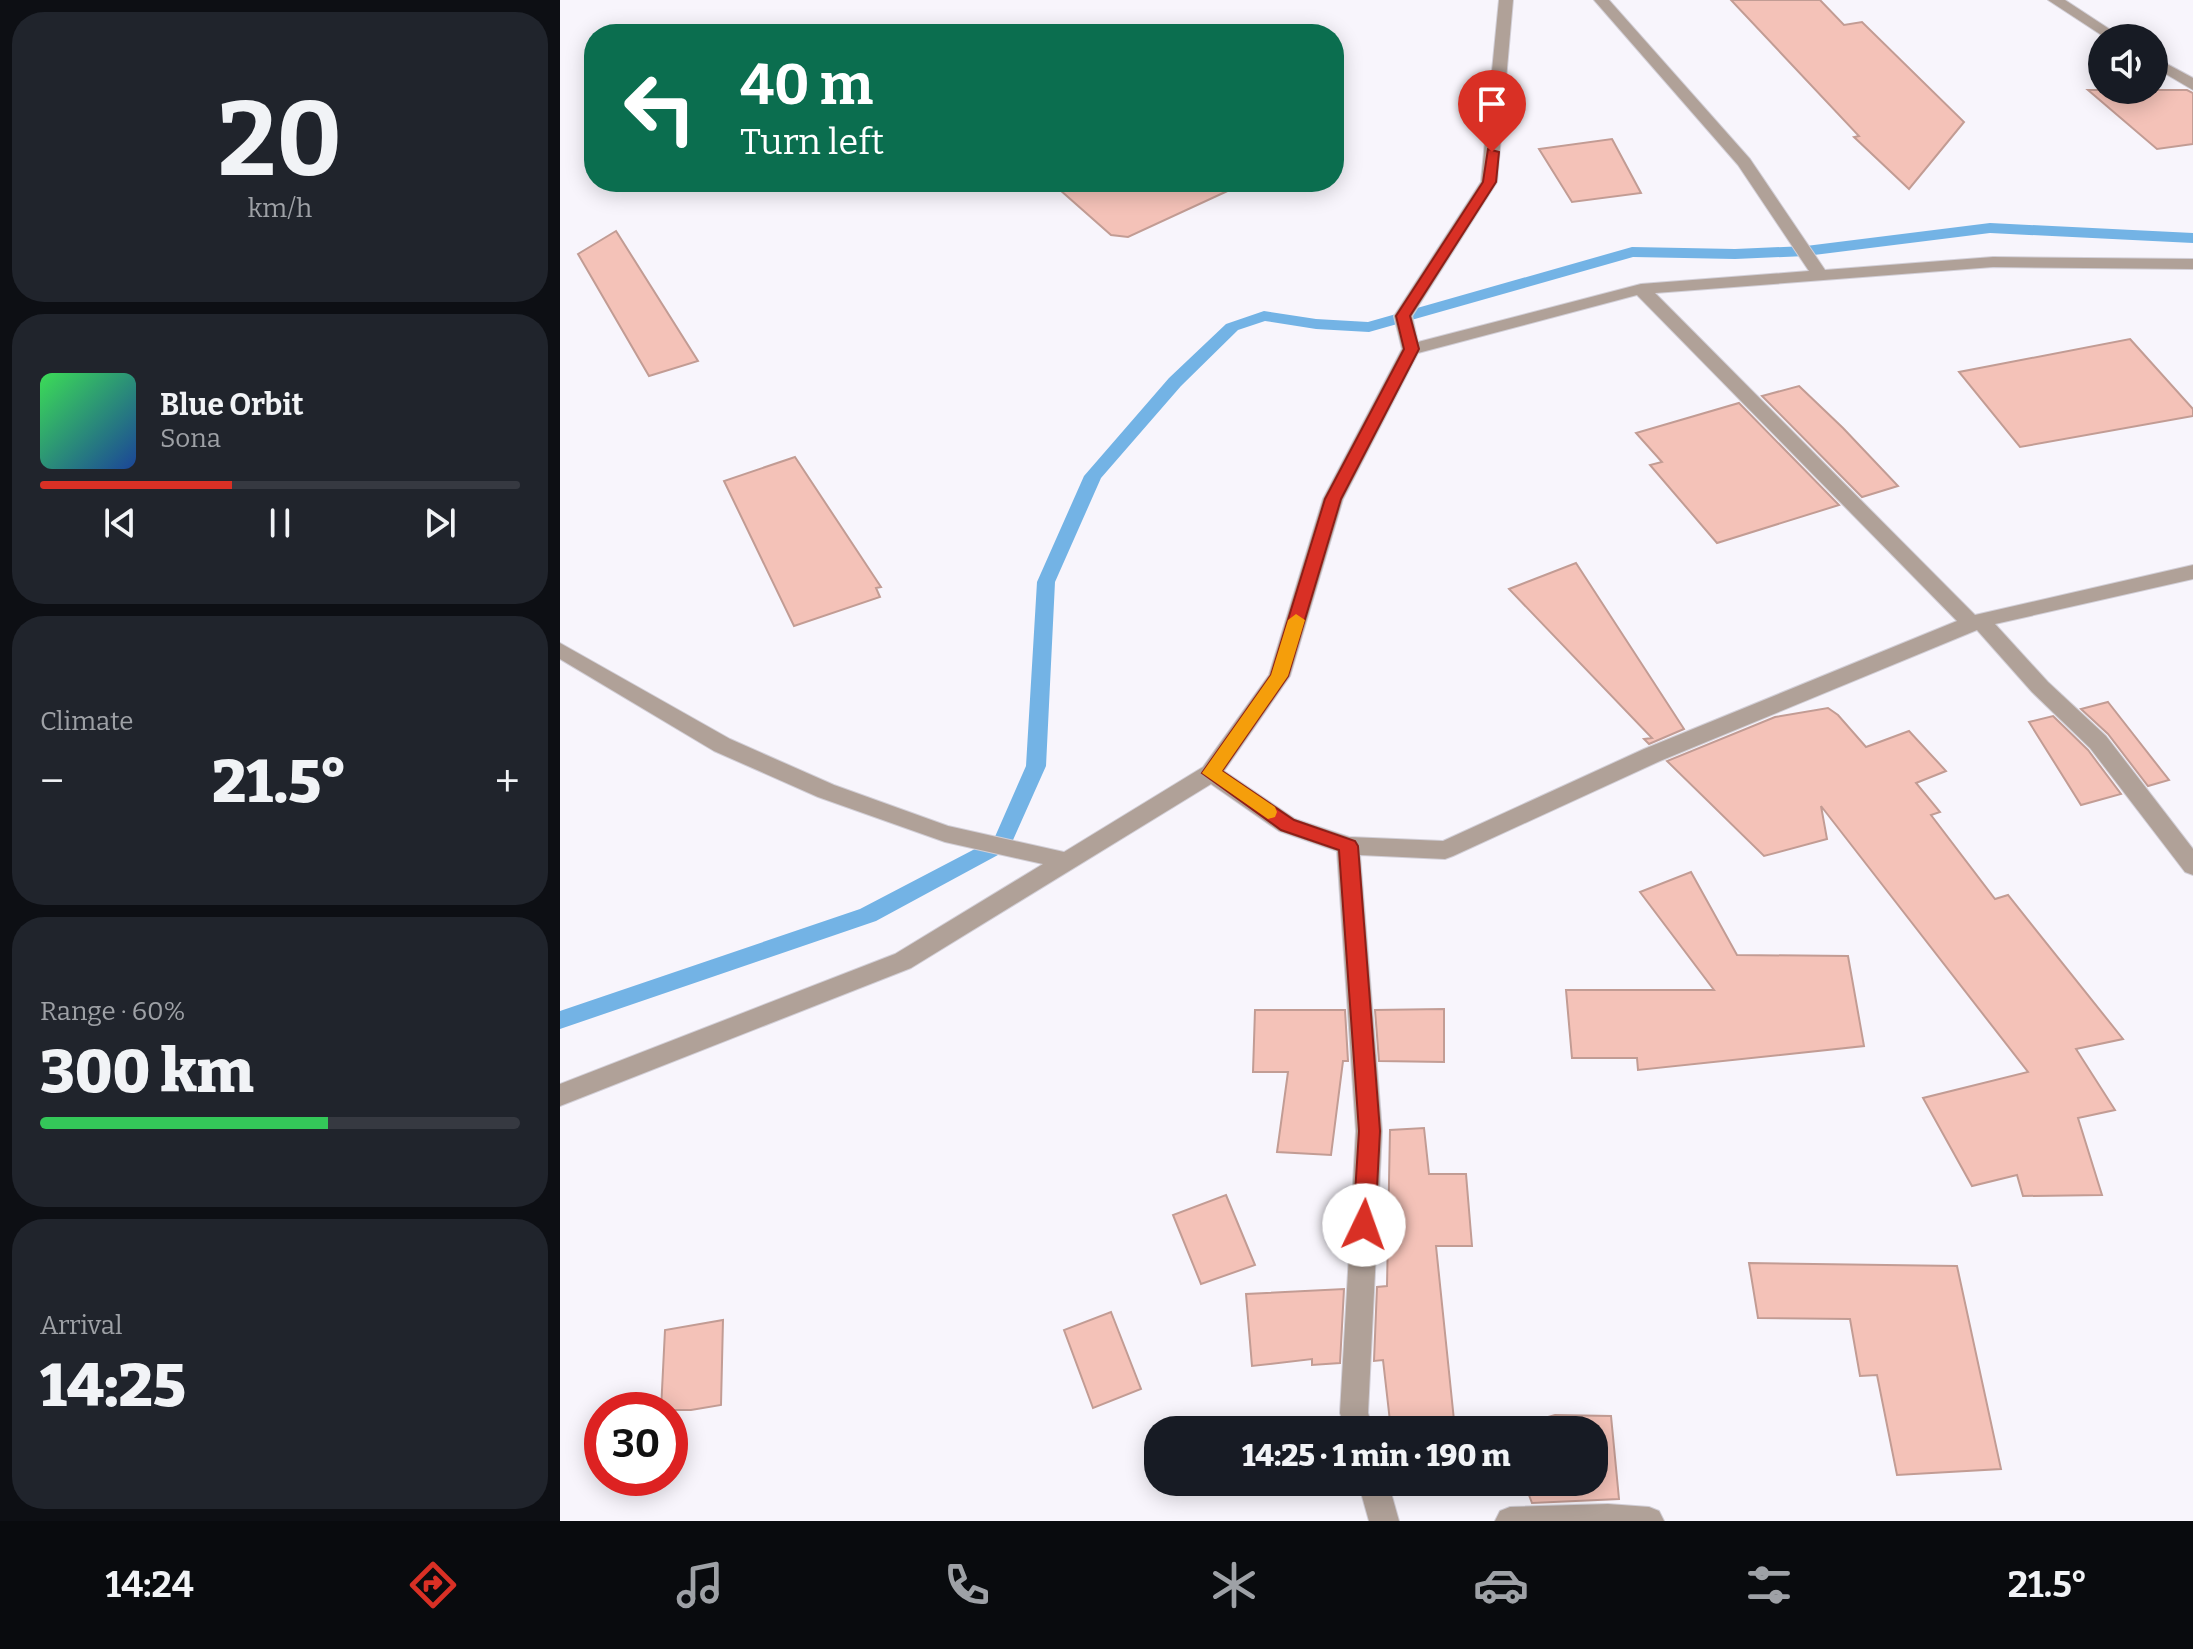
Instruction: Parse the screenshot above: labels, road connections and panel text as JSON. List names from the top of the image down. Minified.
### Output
{"page":{"tile":[["20","km/h"],"Climate",["Range · 60%","300 km"],["Arrival","14:25"]],"turn":["40 m","Turn left"],"song":["Blue Orbit","Sona"],"heat":["−","21.5°","+"],"limit":"30","trip":"14:25 · 1 min · 190 m","tabs":["14:24","21.5°"]}}
